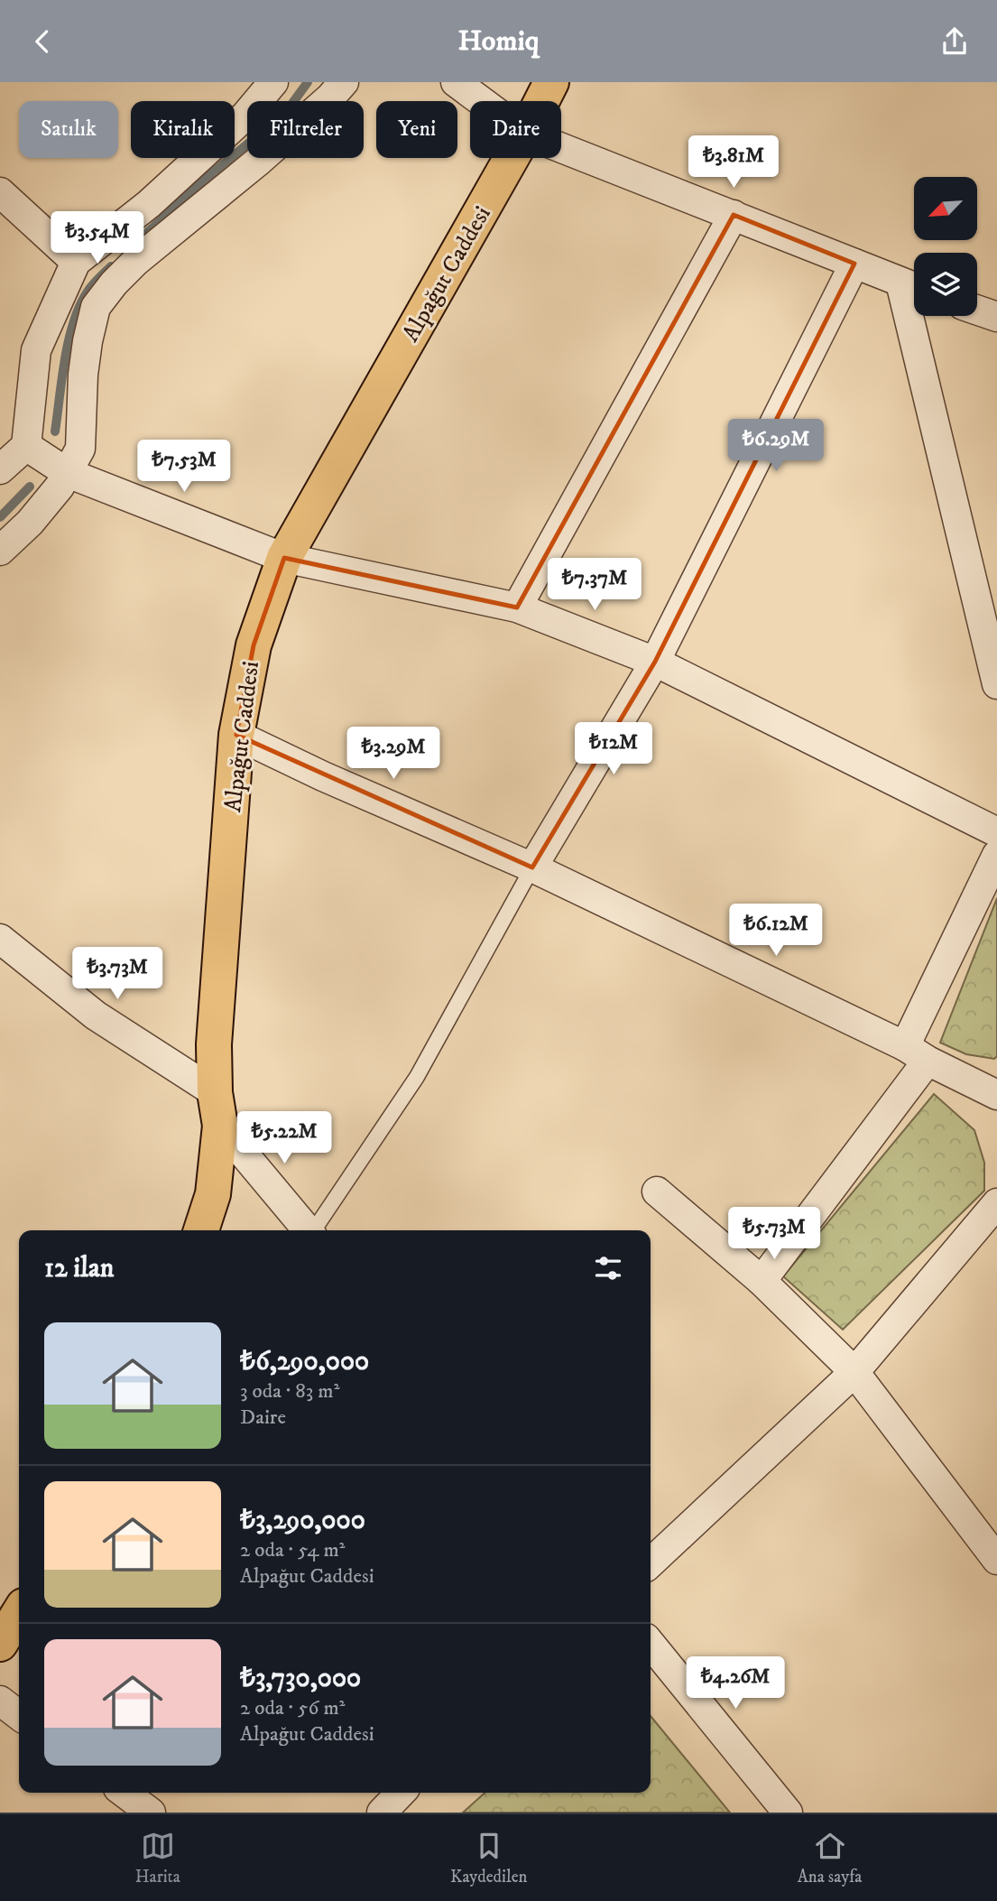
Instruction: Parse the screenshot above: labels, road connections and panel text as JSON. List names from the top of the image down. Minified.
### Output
{"streets":{"main road":["Alpağut Caddesi"]},"north":"bottom left","page":{"header":"Homiq","chip":["Satılık","Kiralık","Filtreler","Yeni","Daire"],"price":["₺3.81M","₺3.54M","₺6.29M","₺7.53M","₺7.37M","₺12M","₺3.29M","₺6.12M","₺3.73M","₺5.22M","₺5.73M","₺4.26M"],"heading":"12 ilan","list":[{"name":"₺6,290,000","note":"3 oda · 83 m² · Daire"},{"name":"₺3,290,000","note":"2 oda · 54 m² · Alpağut Caddesi"},{"name":"₺3,730,000","note":"2 oda · 56 m² · Alpağut Caddesi"}],"tabs":["Harita","Kaydedilen","Ana sayfa"]}}
